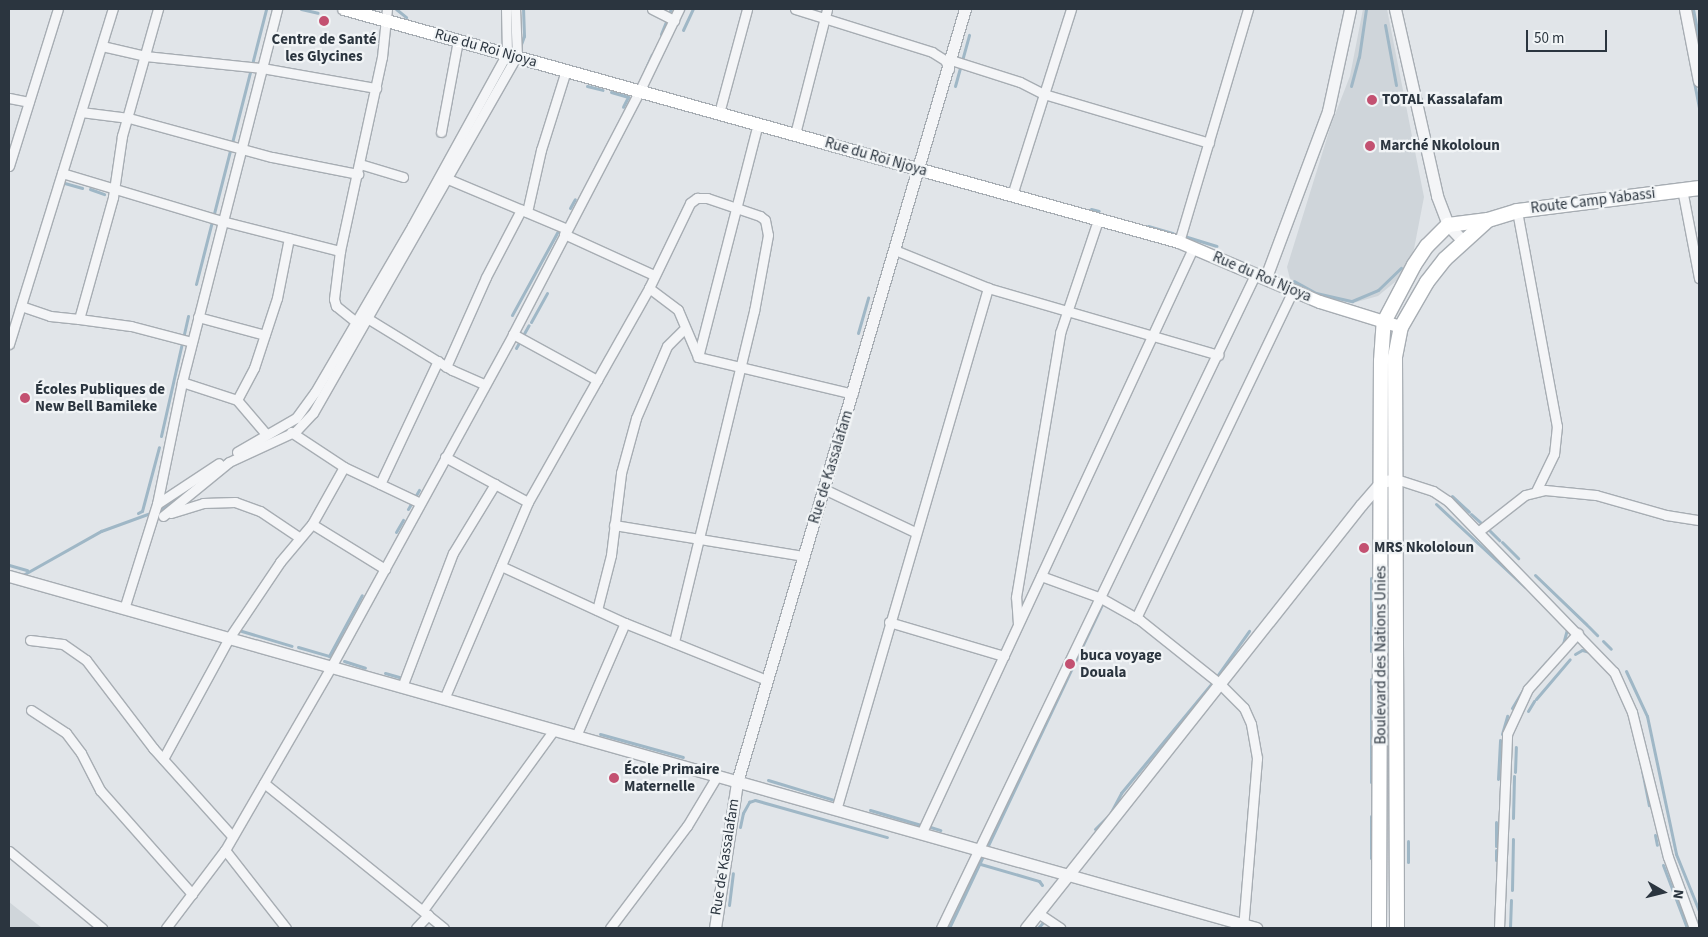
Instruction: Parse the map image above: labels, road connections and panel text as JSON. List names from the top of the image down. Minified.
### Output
{"streets":{"main road":["Rue du Roi Njoya","Route Camp Yabassi","Boulevard des Nations Unies"],"street":["Rue de Kassalafam"]},"crossings":[["Rue du Roi Njoya","Rue de Kassalafam"],["Rue du Roi Njoya","Boulevard des Nations Unies"]],"places":["Centre de Santé les Glycines","TOTAL Kassalafam","Marché Nkololoun","Écoles Publiques de New Bell Bamileke","MRS Nkololoun","buca voyage Douala","École Primaire Maternelle"],"scale_bar":"50 m","north":"right"}
